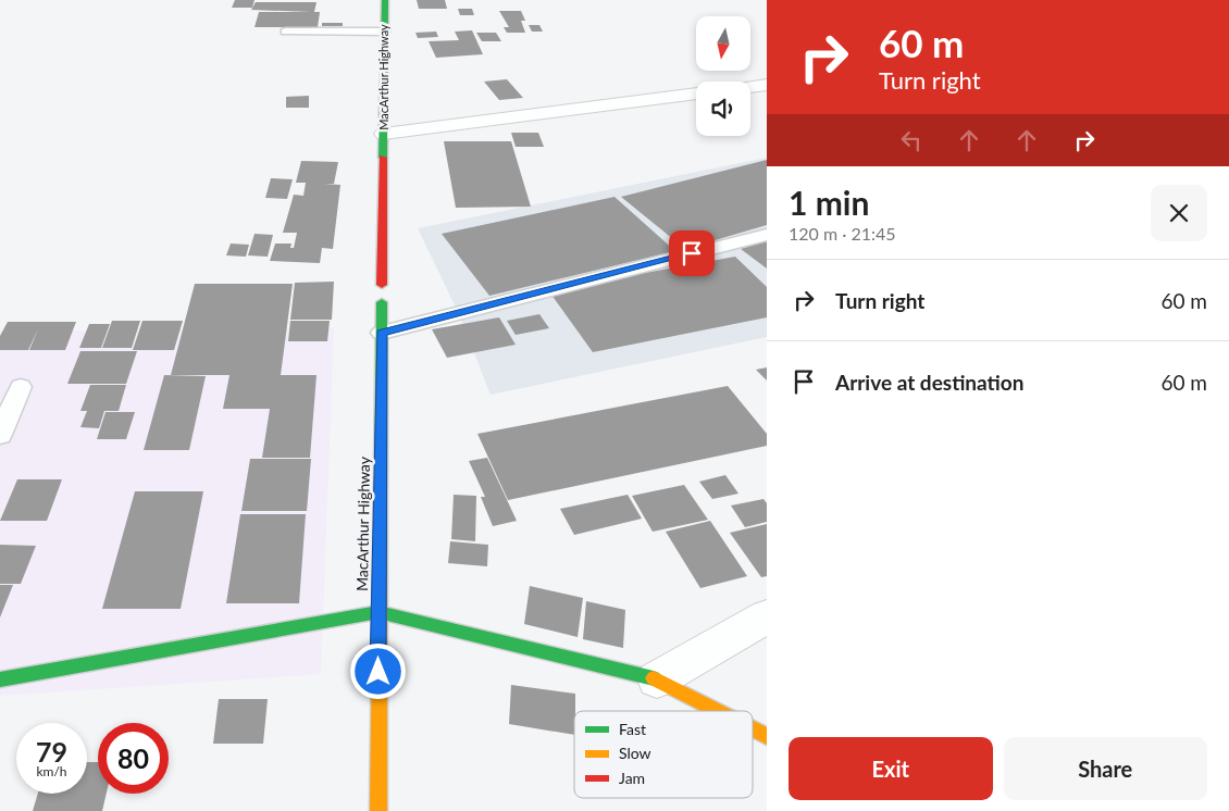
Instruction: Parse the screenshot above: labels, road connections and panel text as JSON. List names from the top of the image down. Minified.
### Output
{"streets":{"main road":["MacArthur Highway"]},"legend":["Fast","Slow","Jam"],"north":"bottom","page":{"turn":["60 m","Turn right"],"heading":["1 min","120 m · 21:45"],"list":[{"name":"Turn right","value":"60 m"},{"name":"Arrive at destination","value":"60 m"}],"speed":"79 km/h","limit":"80","buttons":["Exit","Share"]}}
